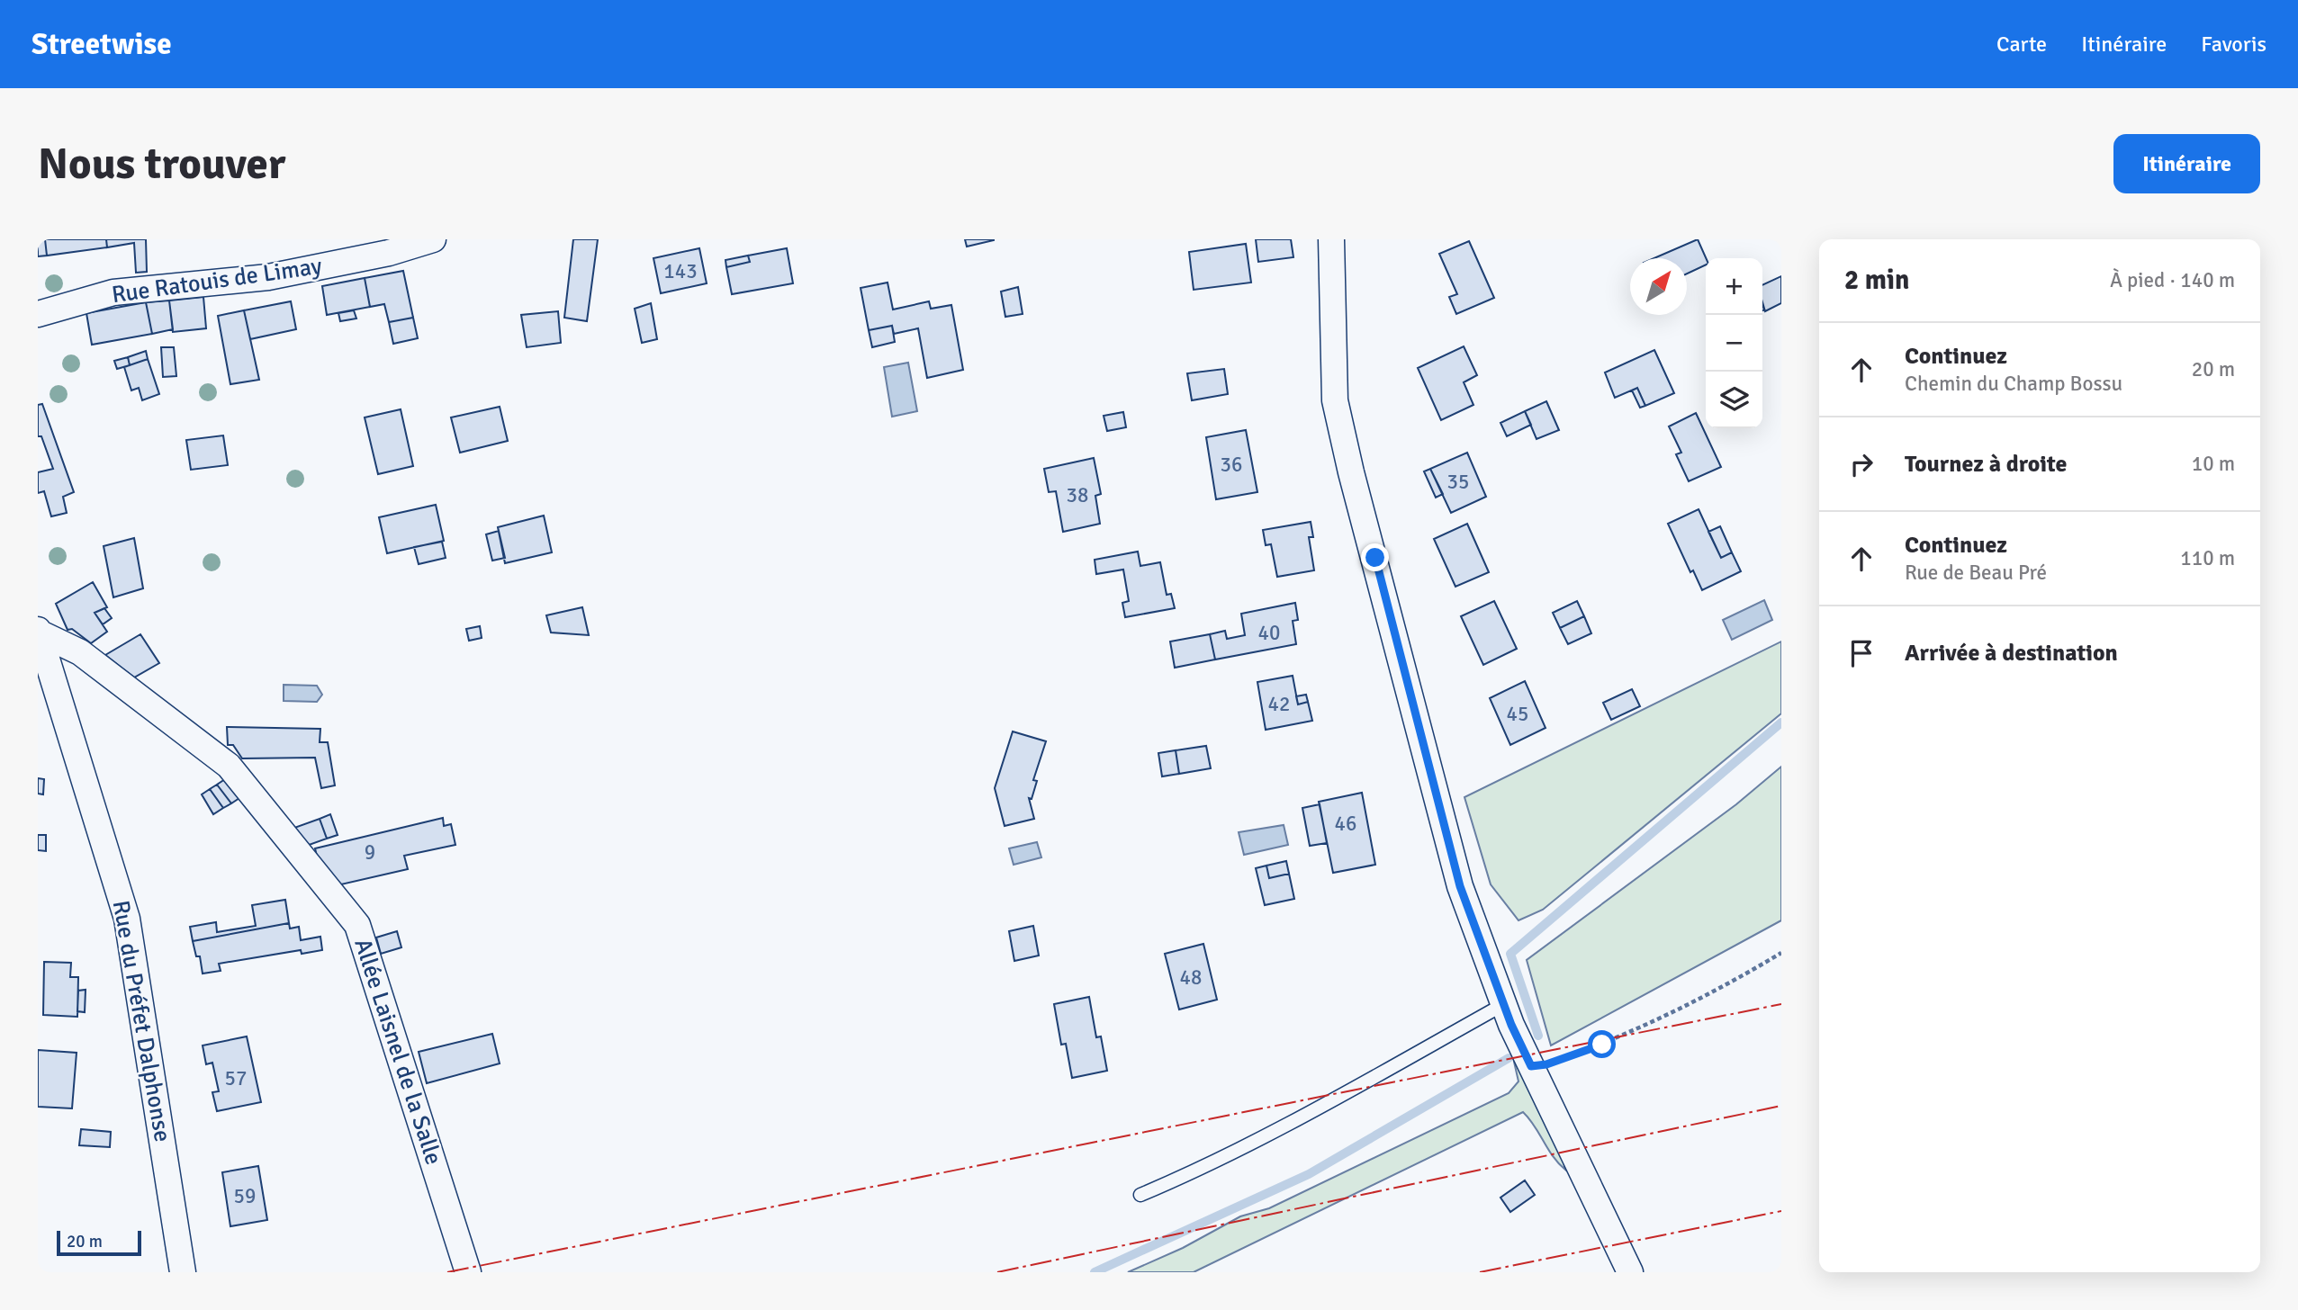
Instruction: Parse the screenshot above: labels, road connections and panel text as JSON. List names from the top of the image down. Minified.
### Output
{"streets":{"street":["Rue Ratouis de Limay","Rue du Préfet Dalphonse","Allée Laisnel de la Salle"]},"crossings":[["Rue du Préfet Dalphonse","Allée Laisnel de la Salle"]],"house_numbers":["143","36","35","38","40","42","45","46","9","48","57","59"],"scale_bar":"20 m","north":"top right","page":{"header":"Streetwise","nav":["Carte","Itinéraire","Favoris"],"buttons":"Itinéraire","title":"Nous trouver","heading":["2 min","À pied · 140 m"],"map_buttons":["+","−"],"list":[["Continuez","Chemin du Champ Bossu","20 m"],["Tournez à droite","10 m"],["Continuez","Rue de Beau Pré","110 m"],"Arrivée à destination"],"scale":"20 m"}}
